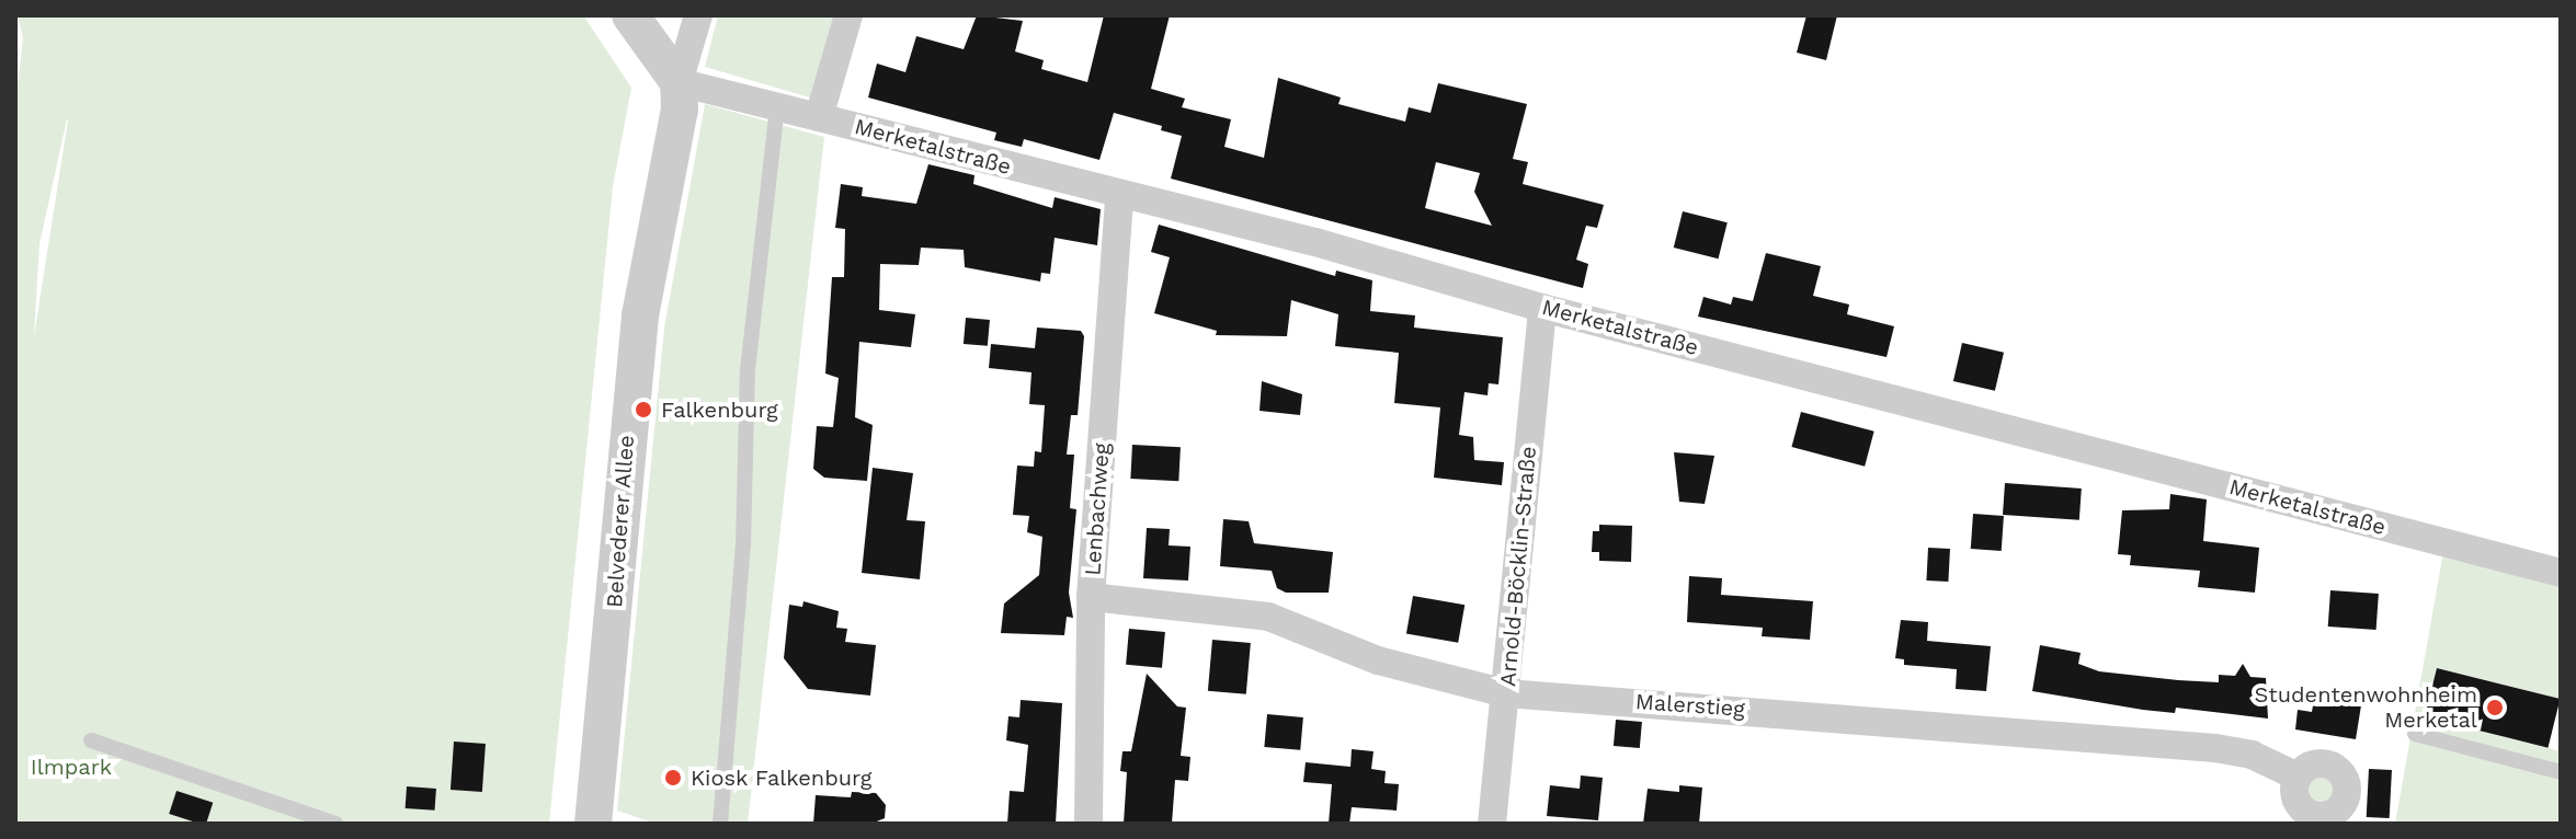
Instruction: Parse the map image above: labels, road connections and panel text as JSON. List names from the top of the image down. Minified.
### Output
{"streets":{"street":["Merketalstraße","Lenbachweg","Belvederer Allee","Arnold-Böcklin-Straße","Malerstieg"]},"crossings":[["Merketalstraße","Lenbachweg"],["Merketalstraße","Belvederer Allee"],["Merketalstraße","Arnold-Böcklin-Straße"],["Lenbachweg","Malerstieg"],["Arnold-Böcklin-Straße","Malerstieg"]],"parks":["Ilmpark"],"places":["Falkenburg","Studentenwohnheim Merketal","Kiosk Falkenburg"]}
